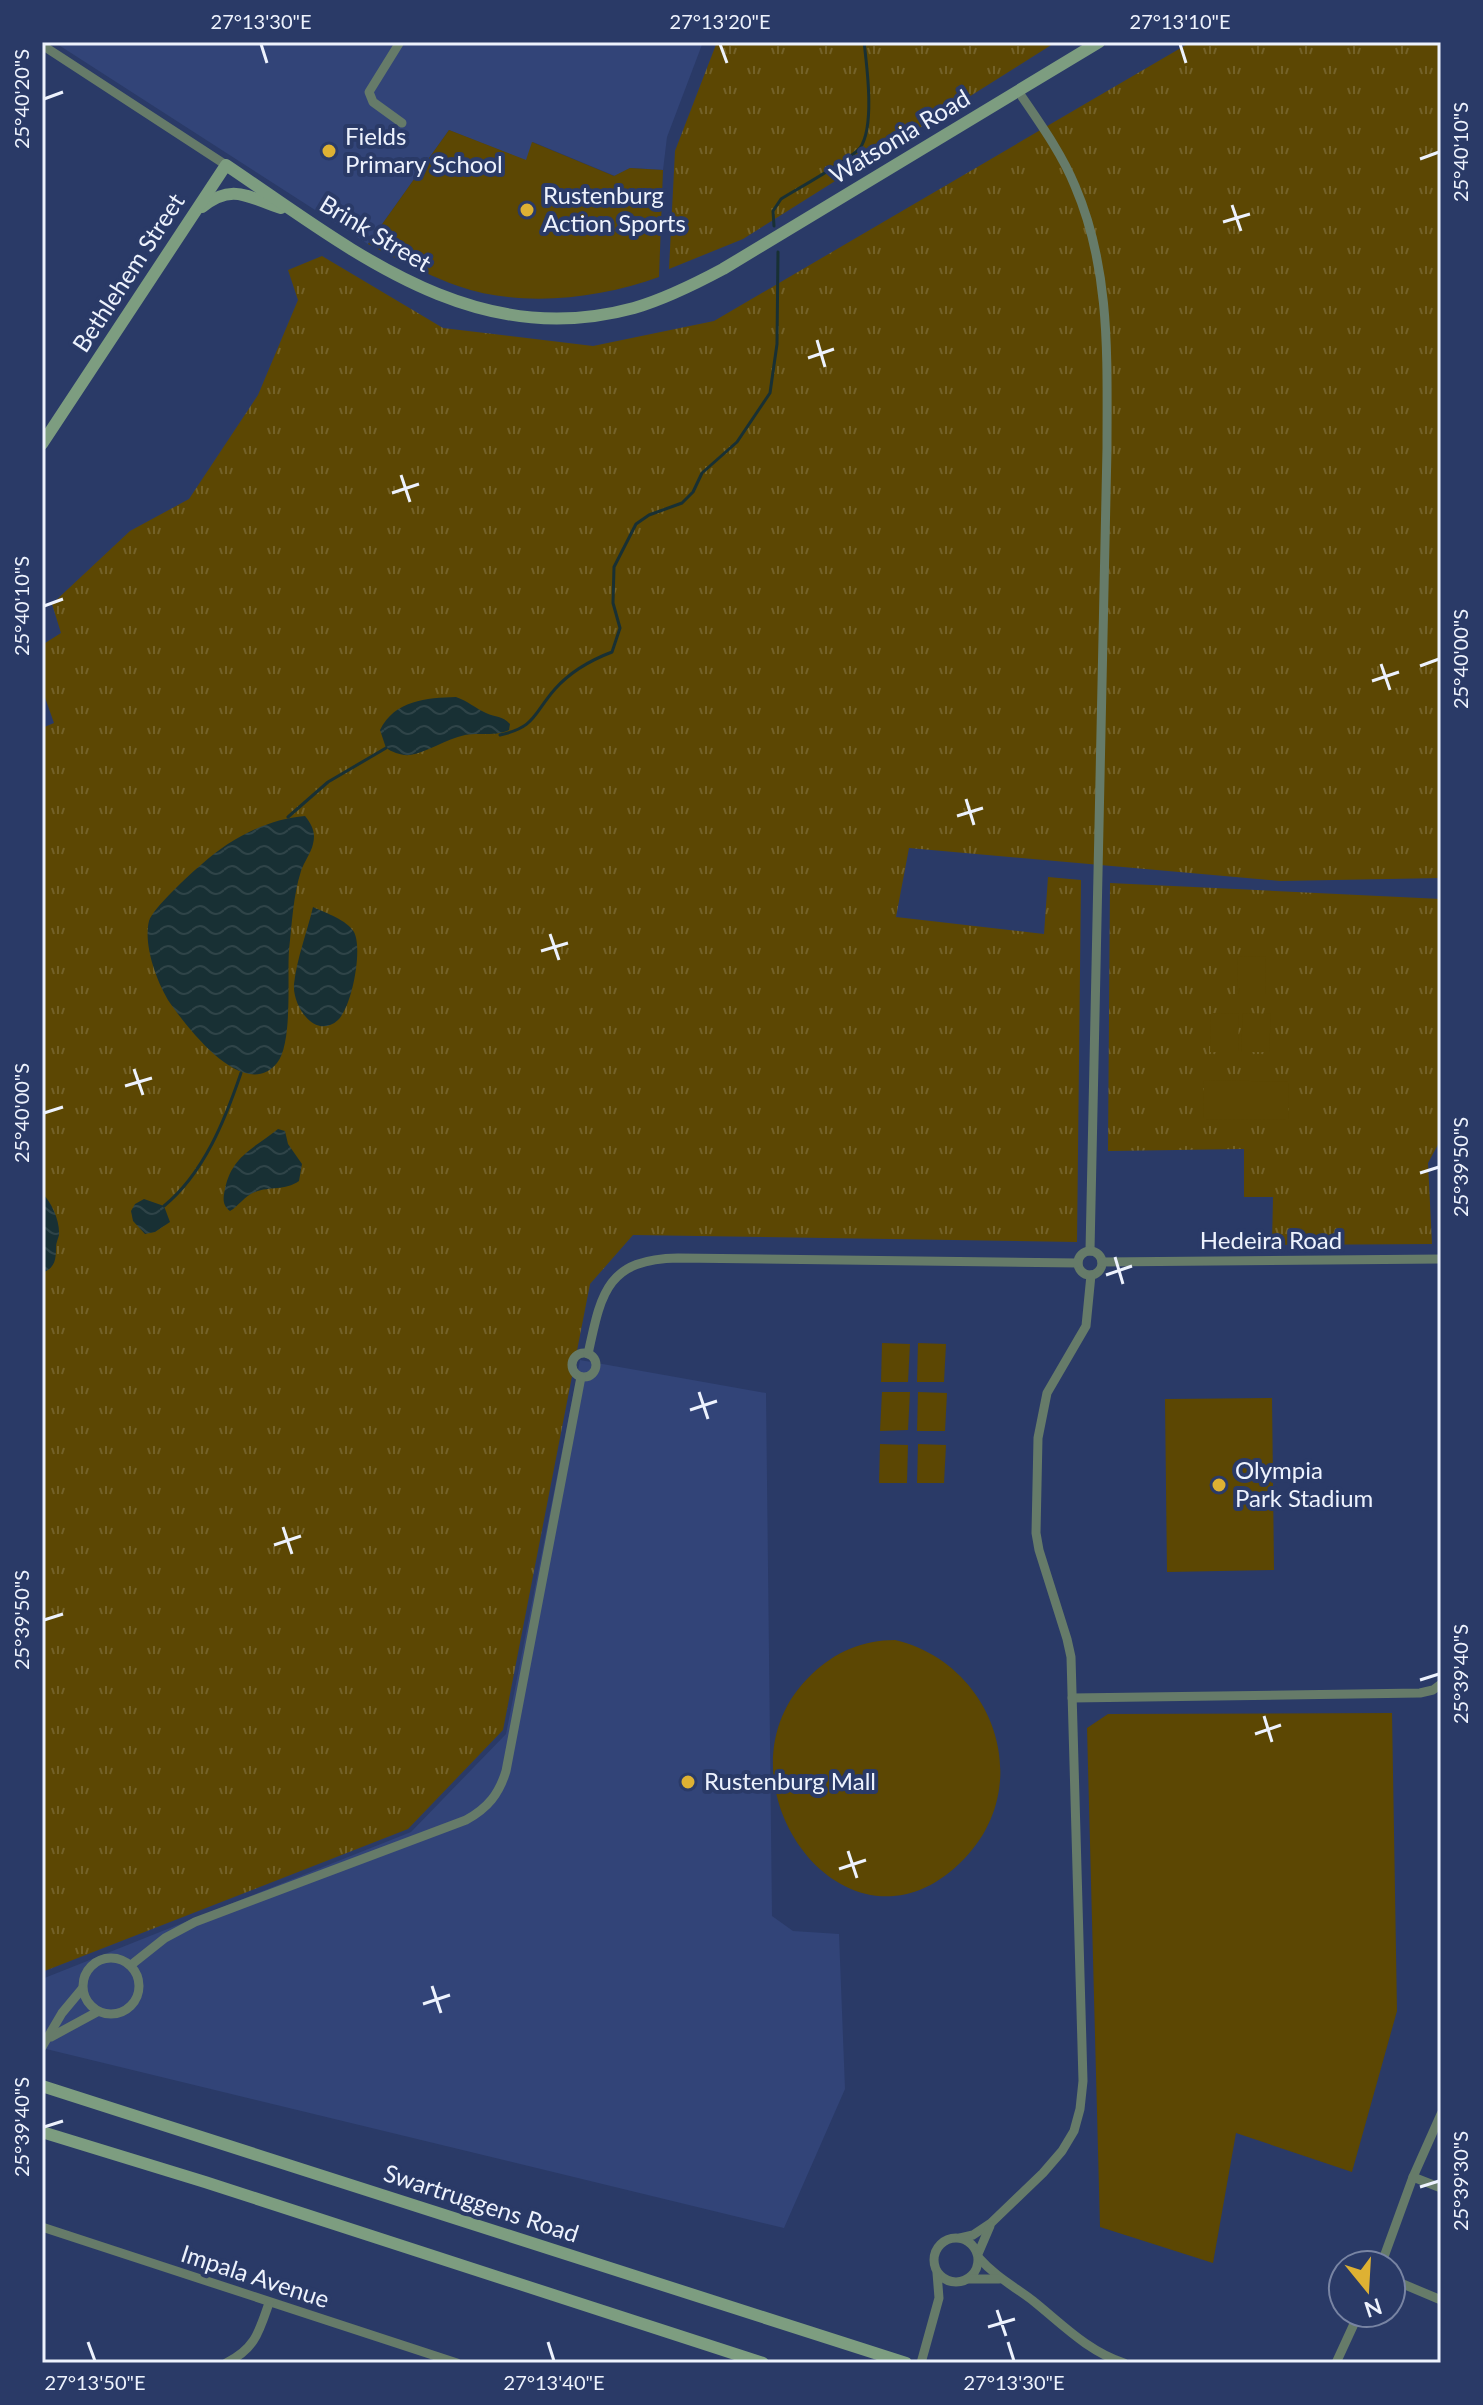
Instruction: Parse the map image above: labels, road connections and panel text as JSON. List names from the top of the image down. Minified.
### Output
{"streets":{"main road":["Watsonia Road","Brink Street","Bethlehem Street","Swartruggens Road"],"street":["Hedeira Road","Impala Avenue"]},"crossings":[["Watsonia Road","Brink Street"],["Brink Street","Bethlehem Street"]],"places":["Fields Primary School","Rustenburg Action Sports","Olympia Park Stadium","Rustenburg Mall"],"north":"bottom","coordinates":["27°13'30\"E","27°13'20\"E","27°13'10\"E","25°40'20\"S","25°40'10\"S","25°40'00\"S","25°39'50\"S","25°39'40\"S","25°39'30\"S","27°13'50\"E","27°13'40\"E"]}
